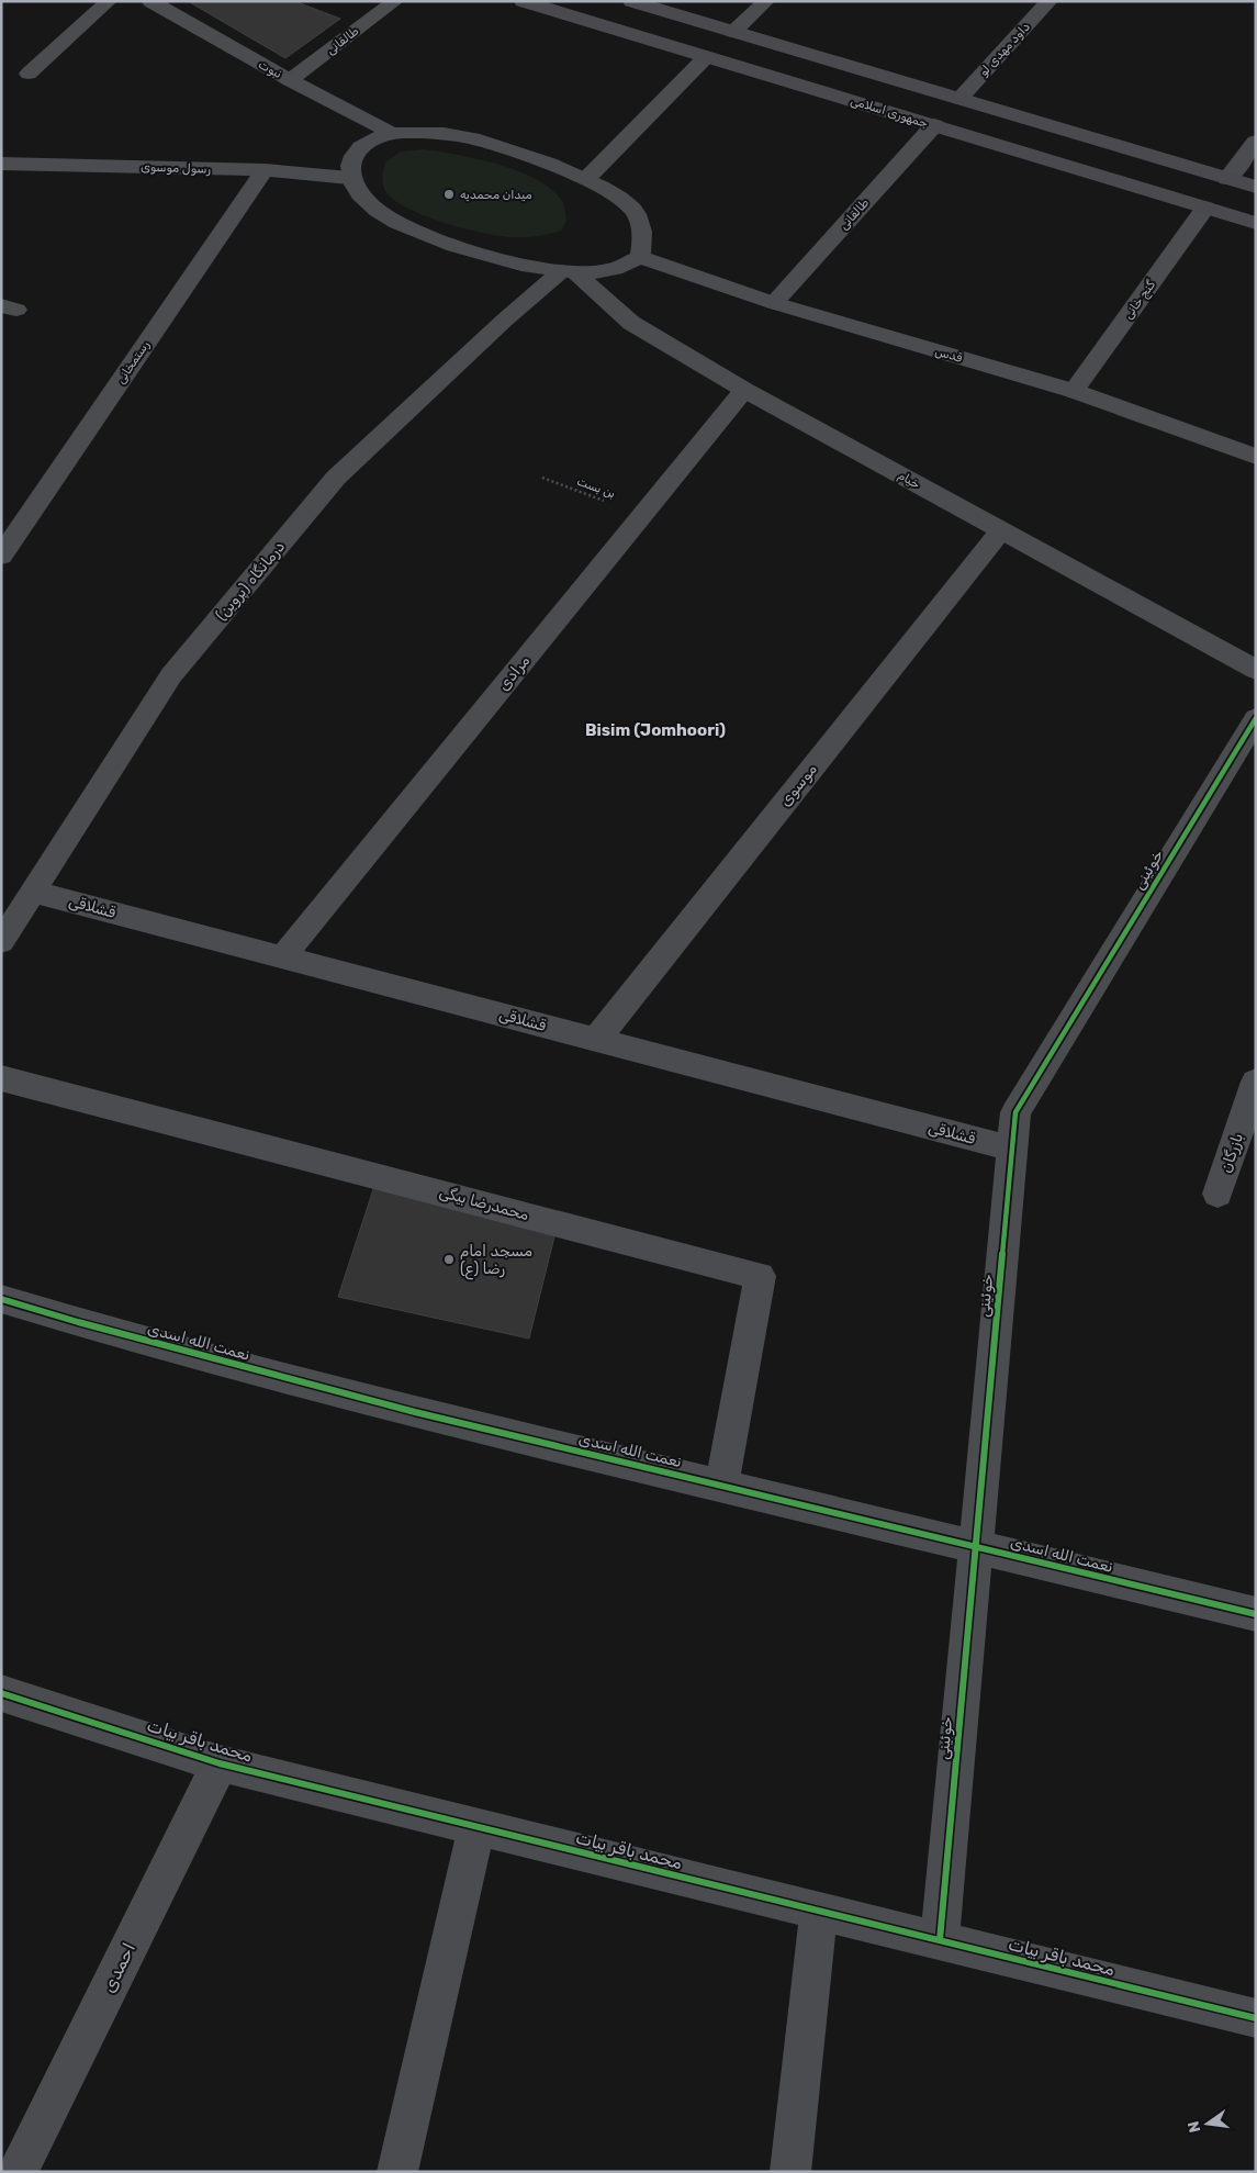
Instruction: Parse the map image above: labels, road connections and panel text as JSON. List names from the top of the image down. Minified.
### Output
{"streets":{"main road":["جمهوری اسلامی"],"street":["طالقانی","داود مهدی لو","نبوت","رسول موسوی","گنج خانی","قدس","رستمخانی","خیام","درمانگاه (پروین)","مرادی","موسوی","خوئینی","قشلاقی","بازرگان","محمدرضا بیگی","نعمت الله اسدی","محمد باقر بیات","احمدی"],"path":["بن بست"]},"crossings":[["طالقانی","نبوت"],["طالقانی","جمهوری اسلامی"],["طالقانی","قدس"],["جمهوری اسلامی","گنج خانی"],["رسول موسوی","رستمخانی"],["گنج خانی","قدس"],["خیام","درمانگاه (پروین)"],["خیام","مرادی"],["خیام","موسوی"],["بن بست","مرادی"],["درمانگاه (پروین)","قشلاقی"],["مرادی","قشلاقی"],["موسوی","قشلاقی"],["خوئینی","قشلاقی"],["خوئینی","نعمت الله اسدی"],["خوئینی","محمد باقر بیات"],["محمدرضا بیگی","نعمت الله اسدی"],["محمد باقر بیات","احمدی"]],"districts":["Bisim (Jomhoori)"],"places":["میدان محمدیه","مسجد امام رضا (ع)"],"north":"left"}
